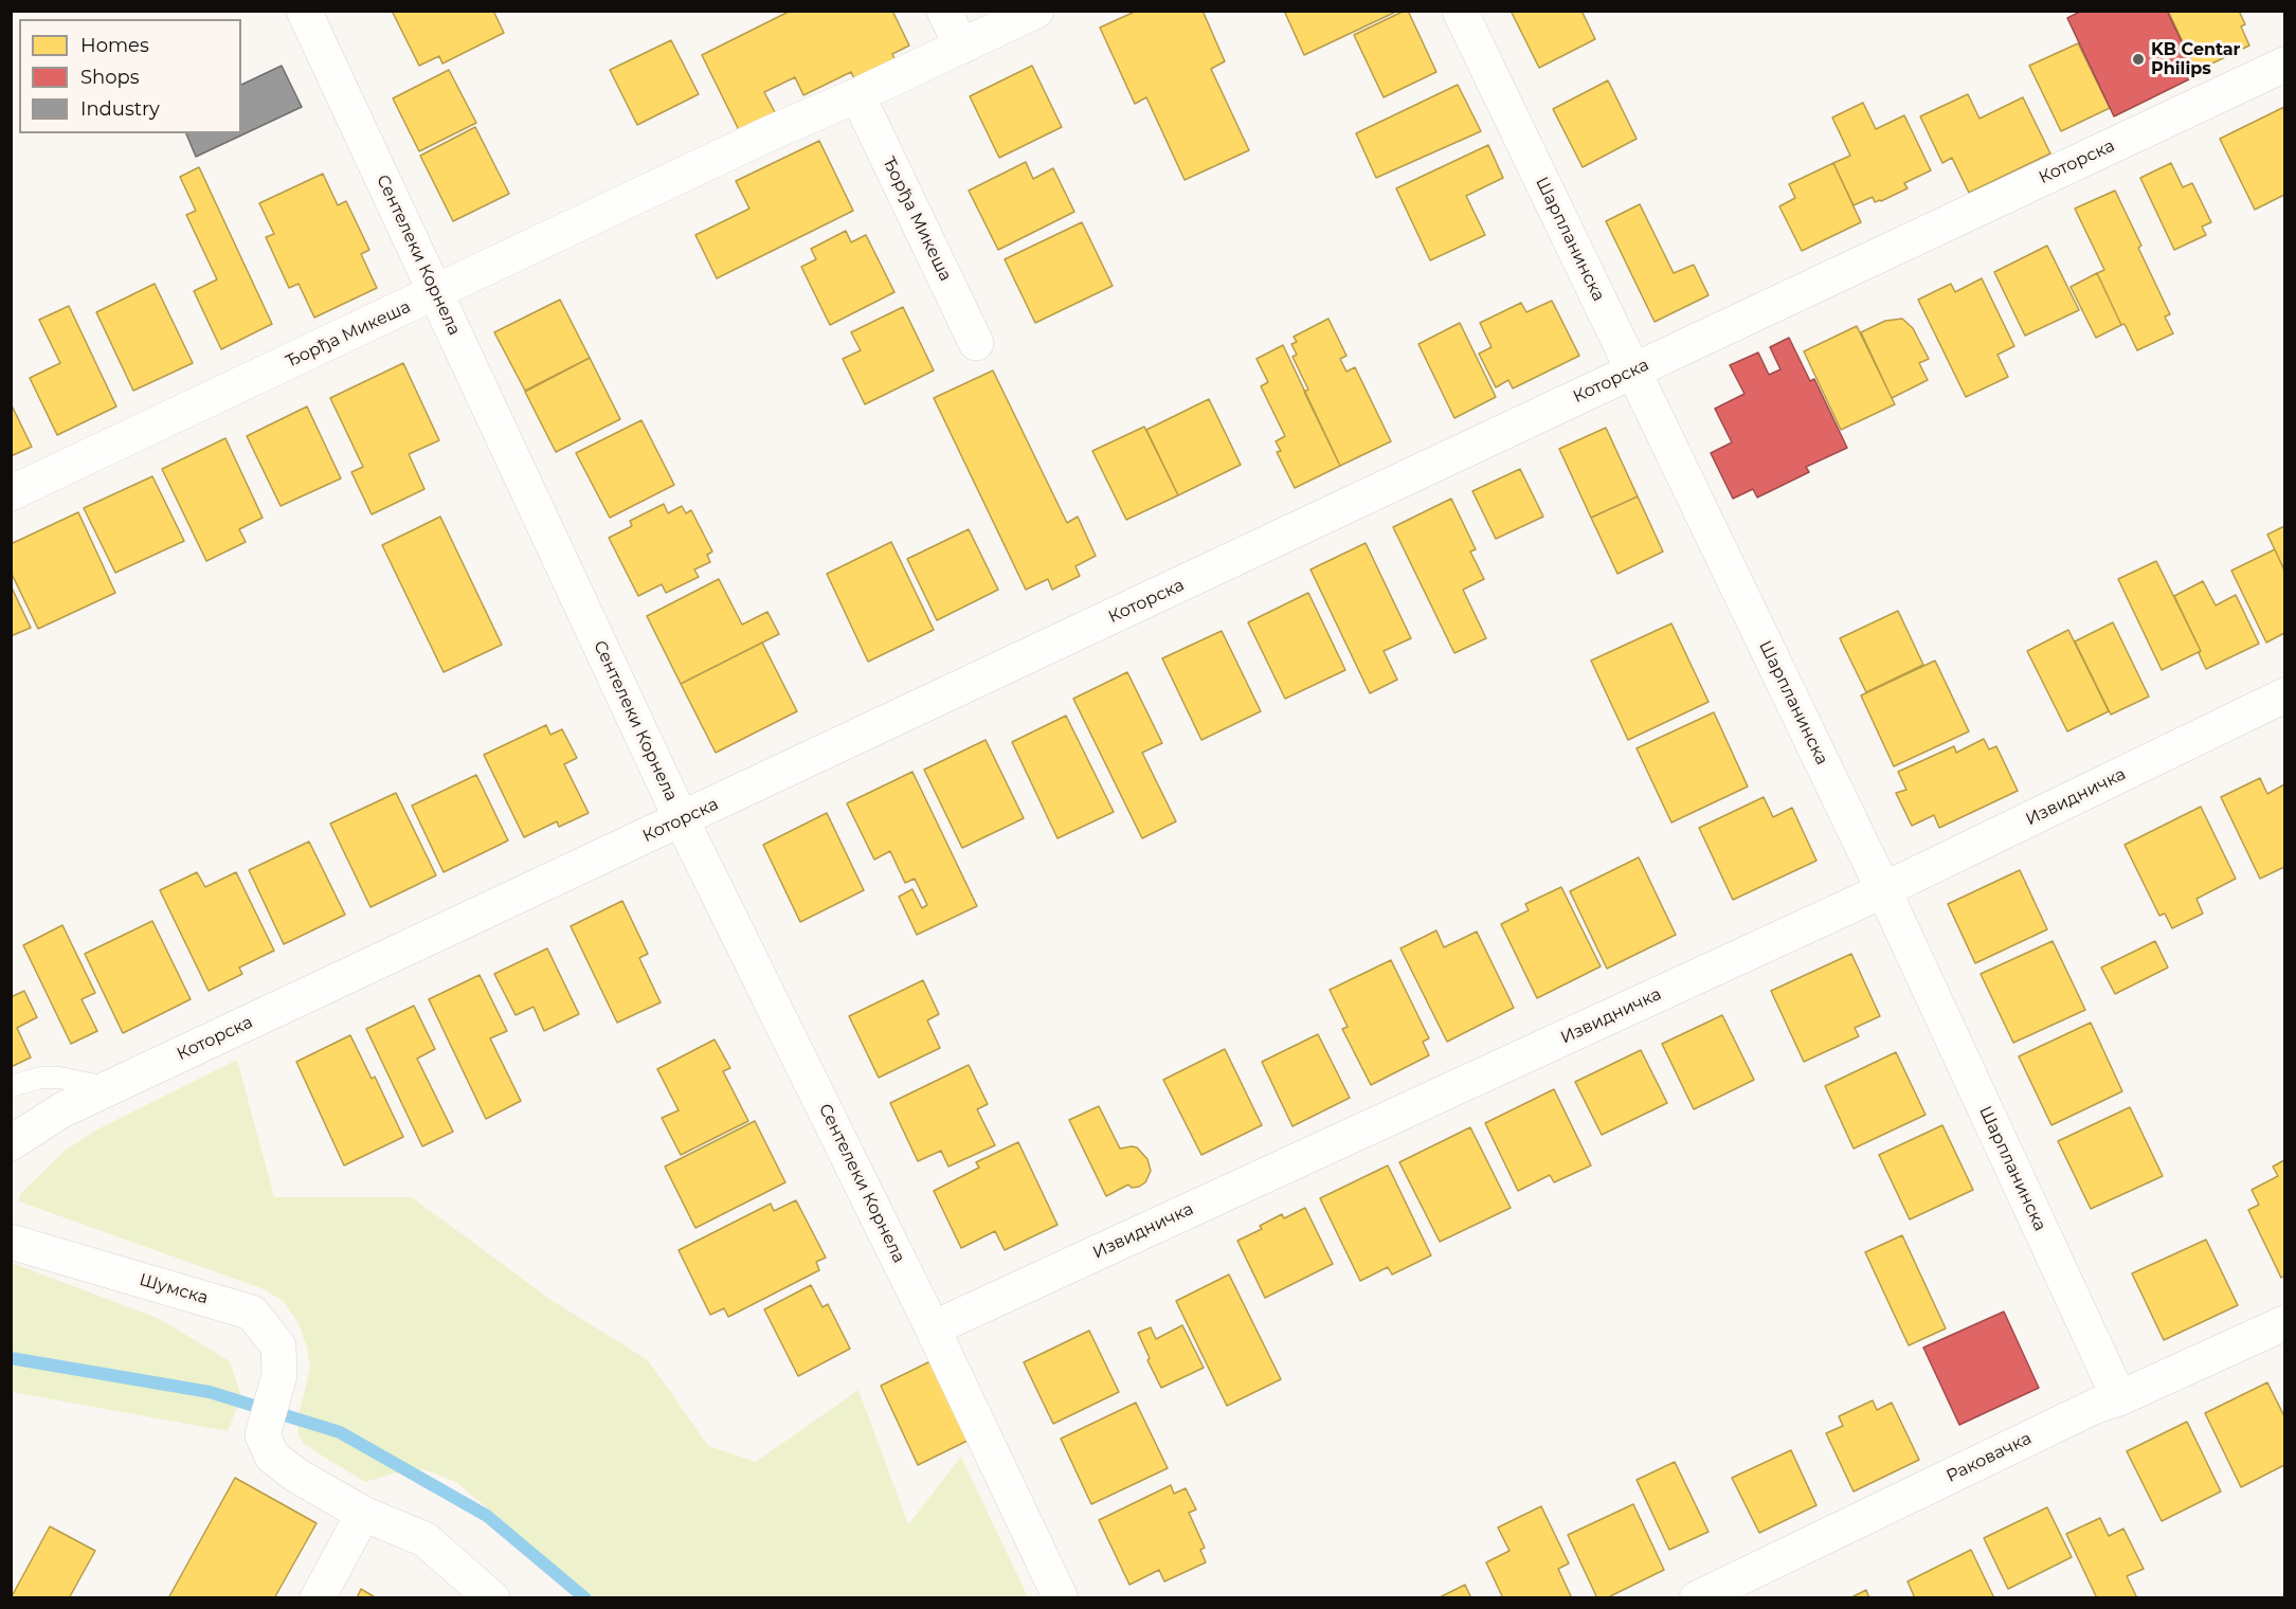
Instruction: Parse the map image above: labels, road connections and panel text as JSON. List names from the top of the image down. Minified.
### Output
{"streets":{"street":["Которска","Ђорђа Микеша","Шарпланинска","Сентелеки Корнела","Извидничка","Шумска","Раковачка"]},"crossings":[["Которска","Шарпланинска"],["Которска","Сентелеки Корнела"],["Ђорђа Микеша","Сентелеки Корнела"],["Шарпланинска","Извидничка"],["Шарпланинска","Раковачка"],["Сентелеки Корнела","Извидничка"]],"places":["KB Centar Philips"],"legend":["Homes","Shops","Industry"]}
